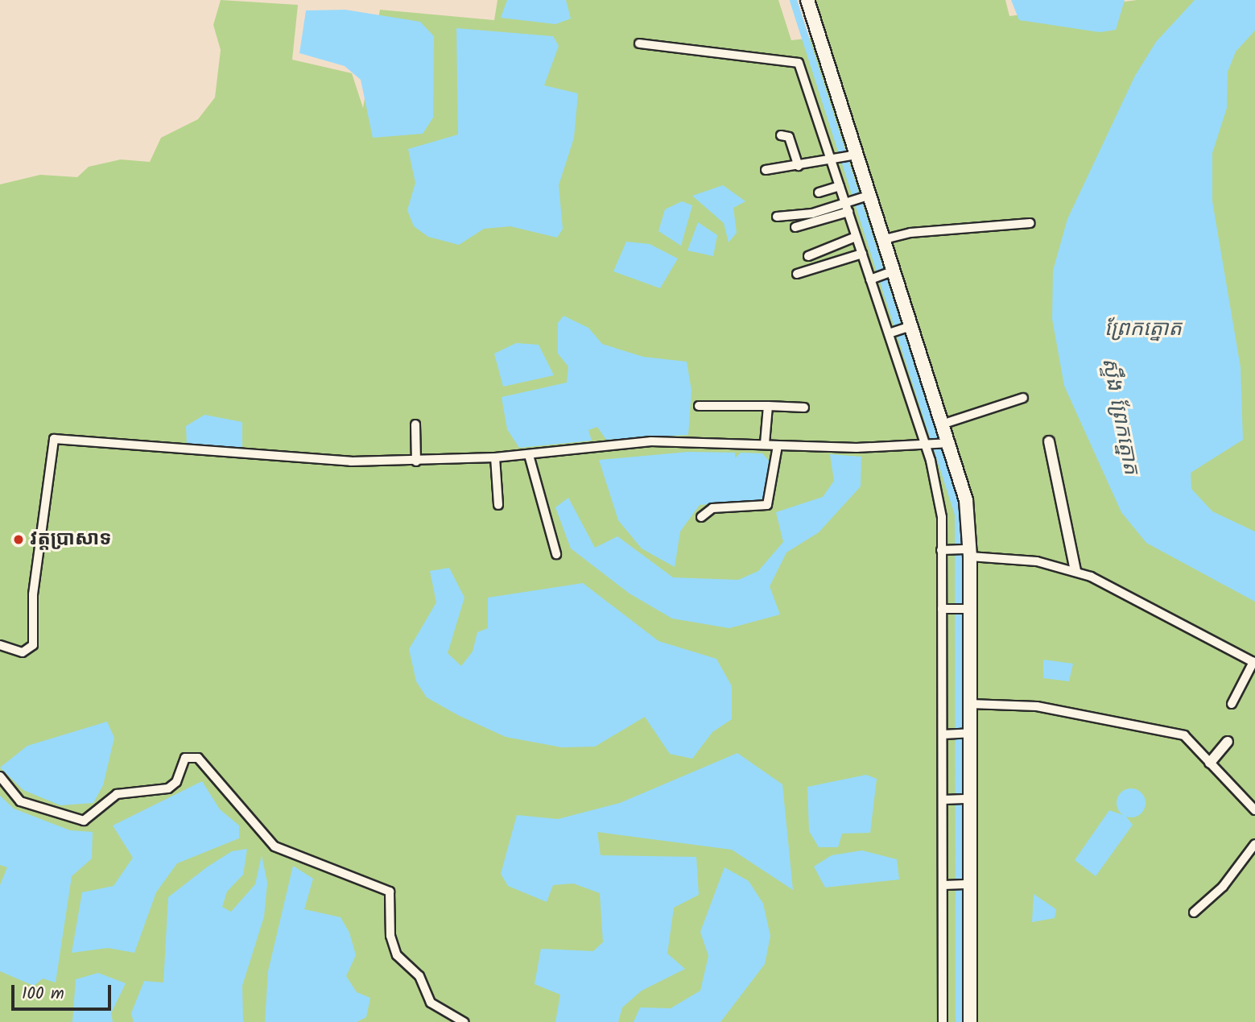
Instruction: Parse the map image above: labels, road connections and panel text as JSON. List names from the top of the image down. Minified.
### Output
{"water":["ព្រែកត្នោត","ស្ទឹង ព្រែកត្នោត"],"places":["វត្តប្រាសាទ"],"scale_bar":"100 m"}
